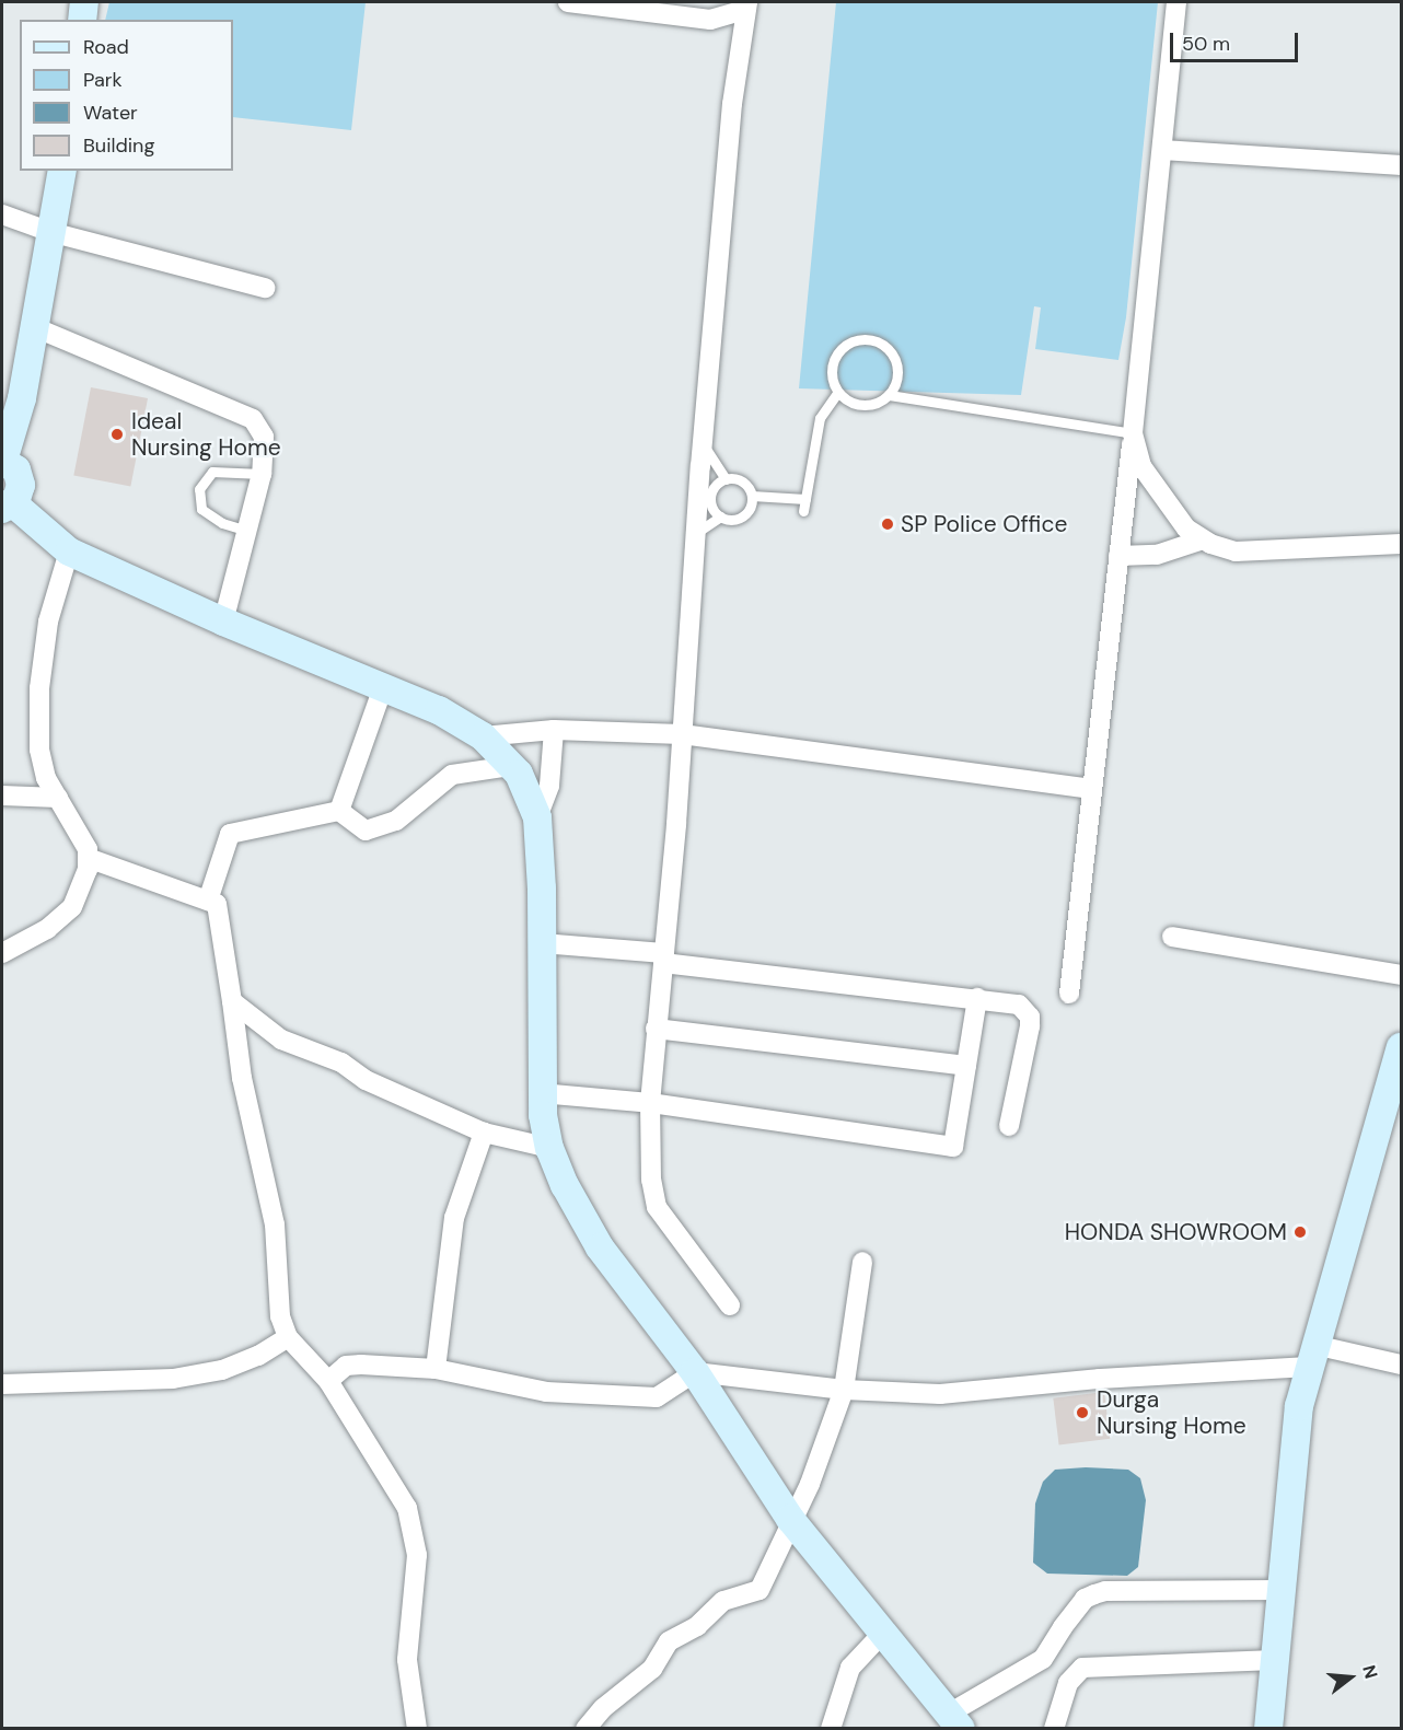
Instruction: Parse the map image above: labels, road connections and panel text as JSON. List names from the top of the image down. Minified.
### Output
{"places":["Ideal Nursing Home","SP Police Office","HONDA SHOWROOM","Durga Nursing Home"],"legend":["Road","Park","Water","Building"],"scale_bar":"50 m","north":"right"}
